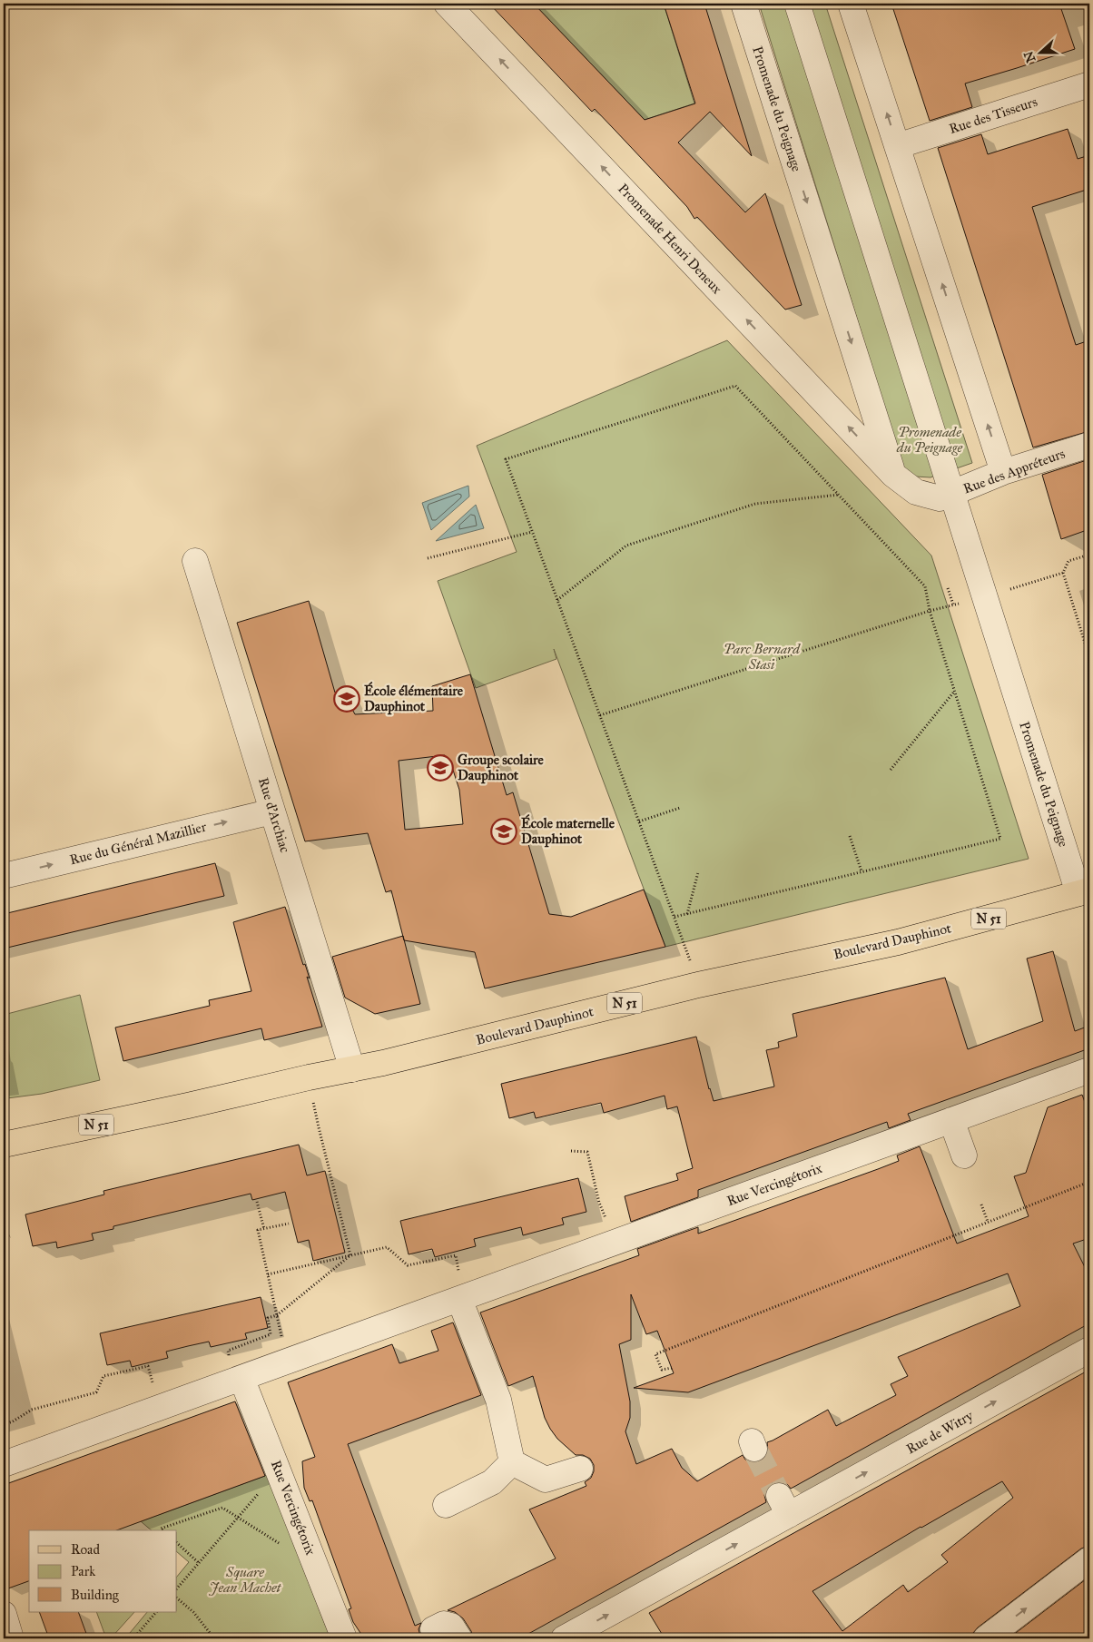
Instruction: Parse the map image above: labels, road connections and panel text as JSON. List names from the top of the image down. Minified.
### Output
{"streets":{"main road":["N 51","Boulevard Dauphinot"],"street":["Promenade du Peignage","Rue des Tisseurs","Promenade Henri Deneux","Rue des Appréteurs","Rue d'Archiac","Rue du Général Mazillier","Rue Vercingétorix","Rue de Witry"]},"crossings":[["Promenade du Peignage","Promenade Henri Deneux"],["Promenade du Peignage","Rue des Appréteurs"],["Promenade du Peignage","Boulevard Dauphinot"],["Rue d'Archiac","Rue du Général Mazillier"],["Rue d'Archiac","Boulevard Dauphinot"]],"one_way":["Rue du Général Mazillier","Rue de Witry"],"parks":["Promenade du Peignage","Parc Bernard Stasi","Square Jean Machet"],"places":{"school or university":["École élémentaire Dauphinot","Groupe scolaire Dauphinot","École maternelle Dauphinot"]},"legend":["Road","Park","Building"],"north":"left"}
